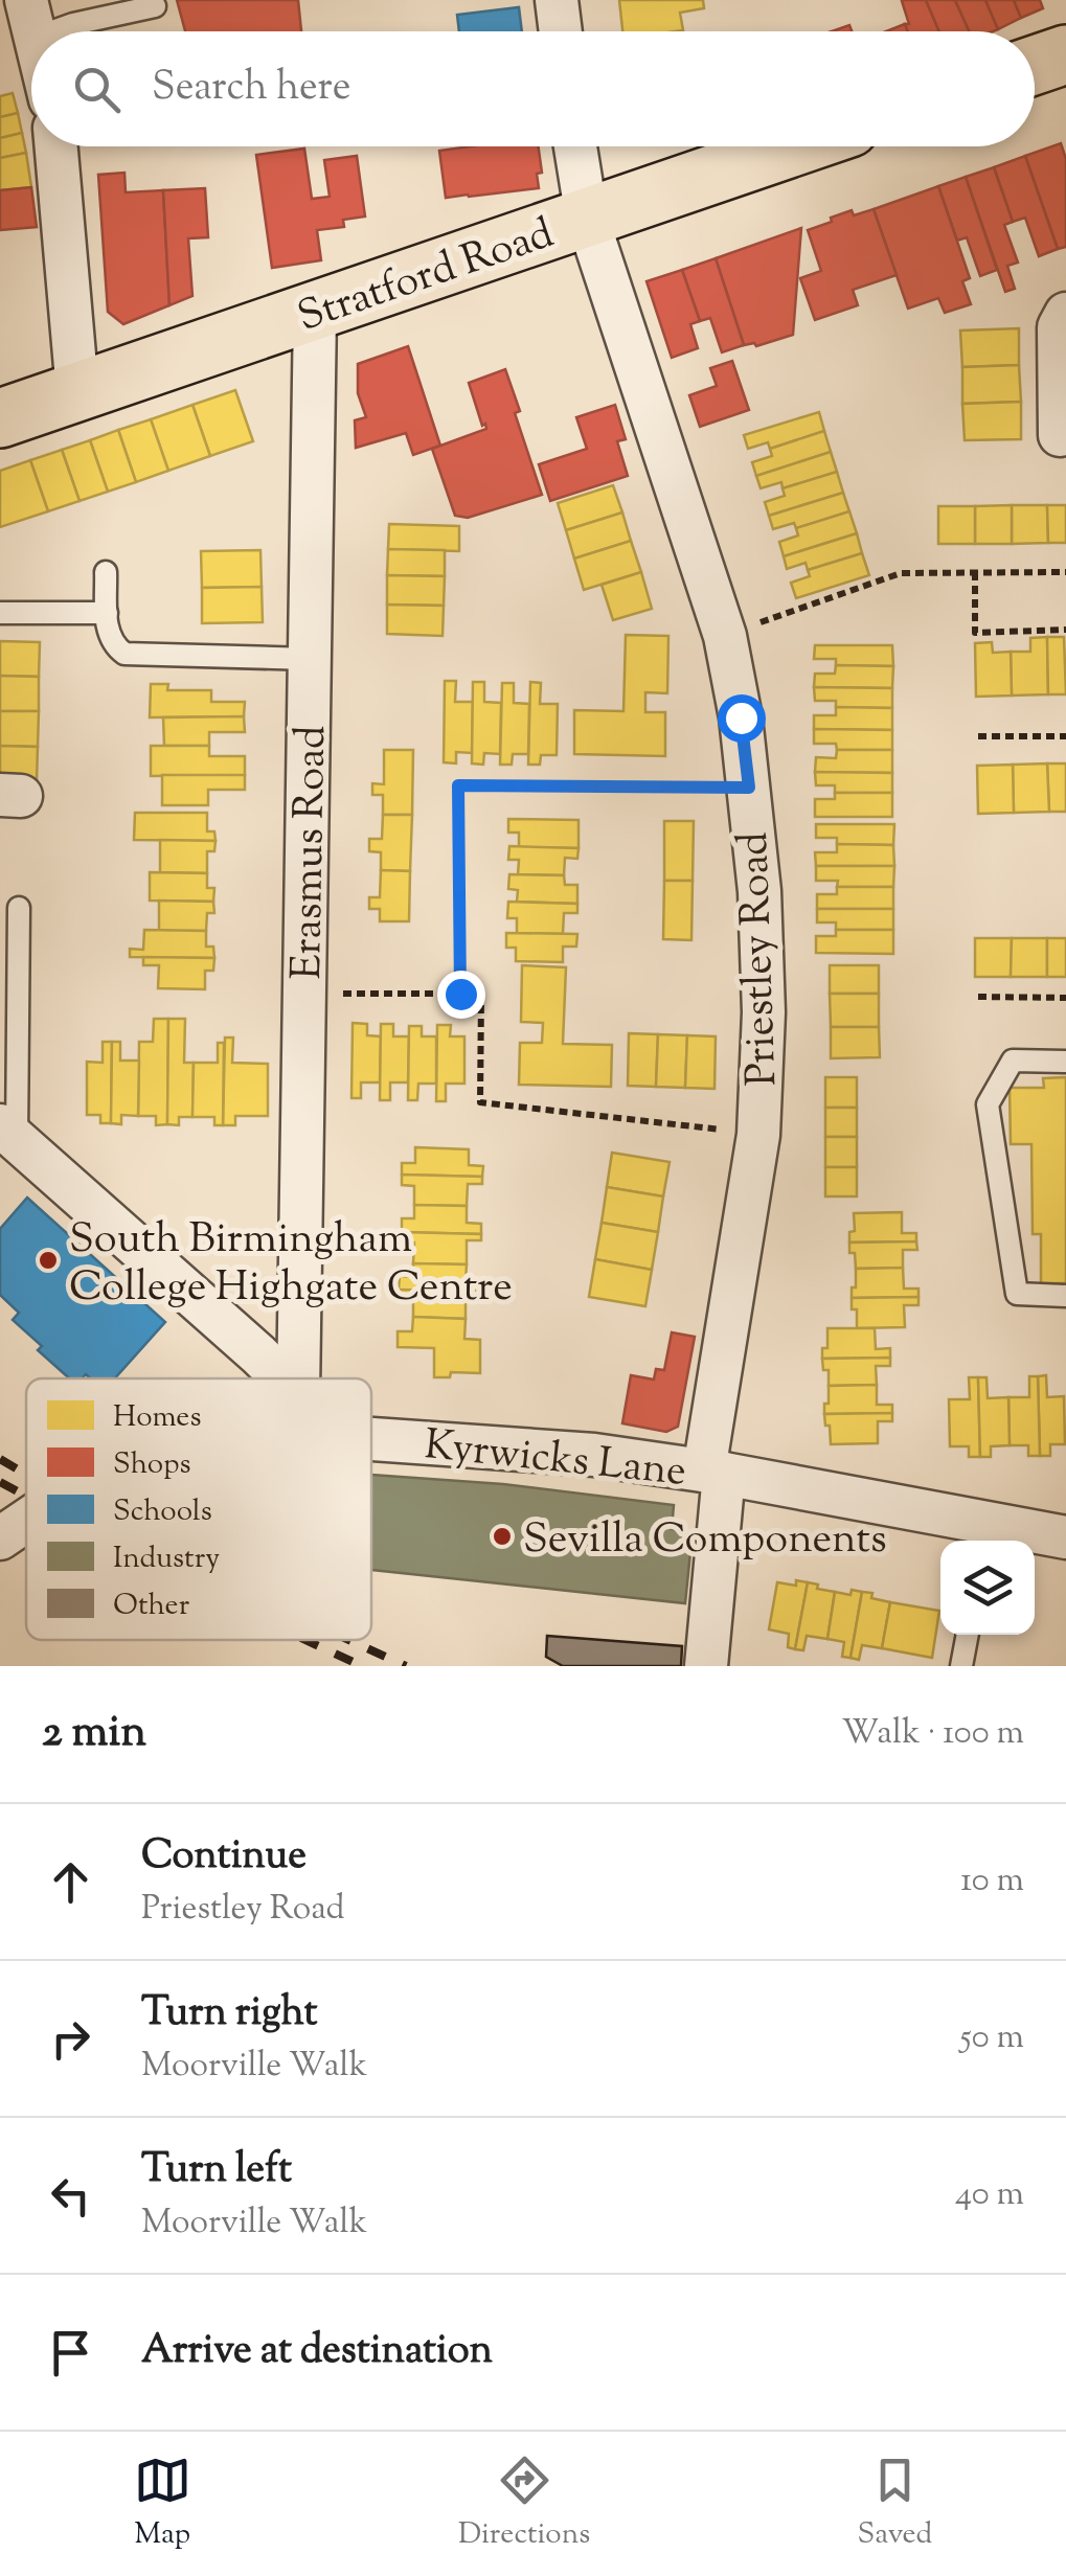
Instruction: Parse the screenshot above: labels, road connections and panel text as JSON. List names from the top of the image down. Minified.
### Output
{"streets":{"highway":["Stratford Road"],"street":["Erasmus Road","Priestley Road","Kyrwicks Lane"]},"crossings":[["Stratford Road","Erasmus Road"],["Stratford Road","Priestley Road"],["Priestley Road","Kyrwicks Lane"]],"places":["South Birmingham College Highgate Centre","Sevilla Components"],"legend":["Homes","Shops","Schools","Industry","Other"],"page":{"search":"Search here","heading":["2 min","Walk · 100 m"],"list":[["Continue","Priestley Road","10 m"],["Turn right","Moorville Walk","50 m"],["Turn left","Moorville Walk","40 m"],"Arrive at destination"],"nav":["Map","Directions","Saved"]}}
